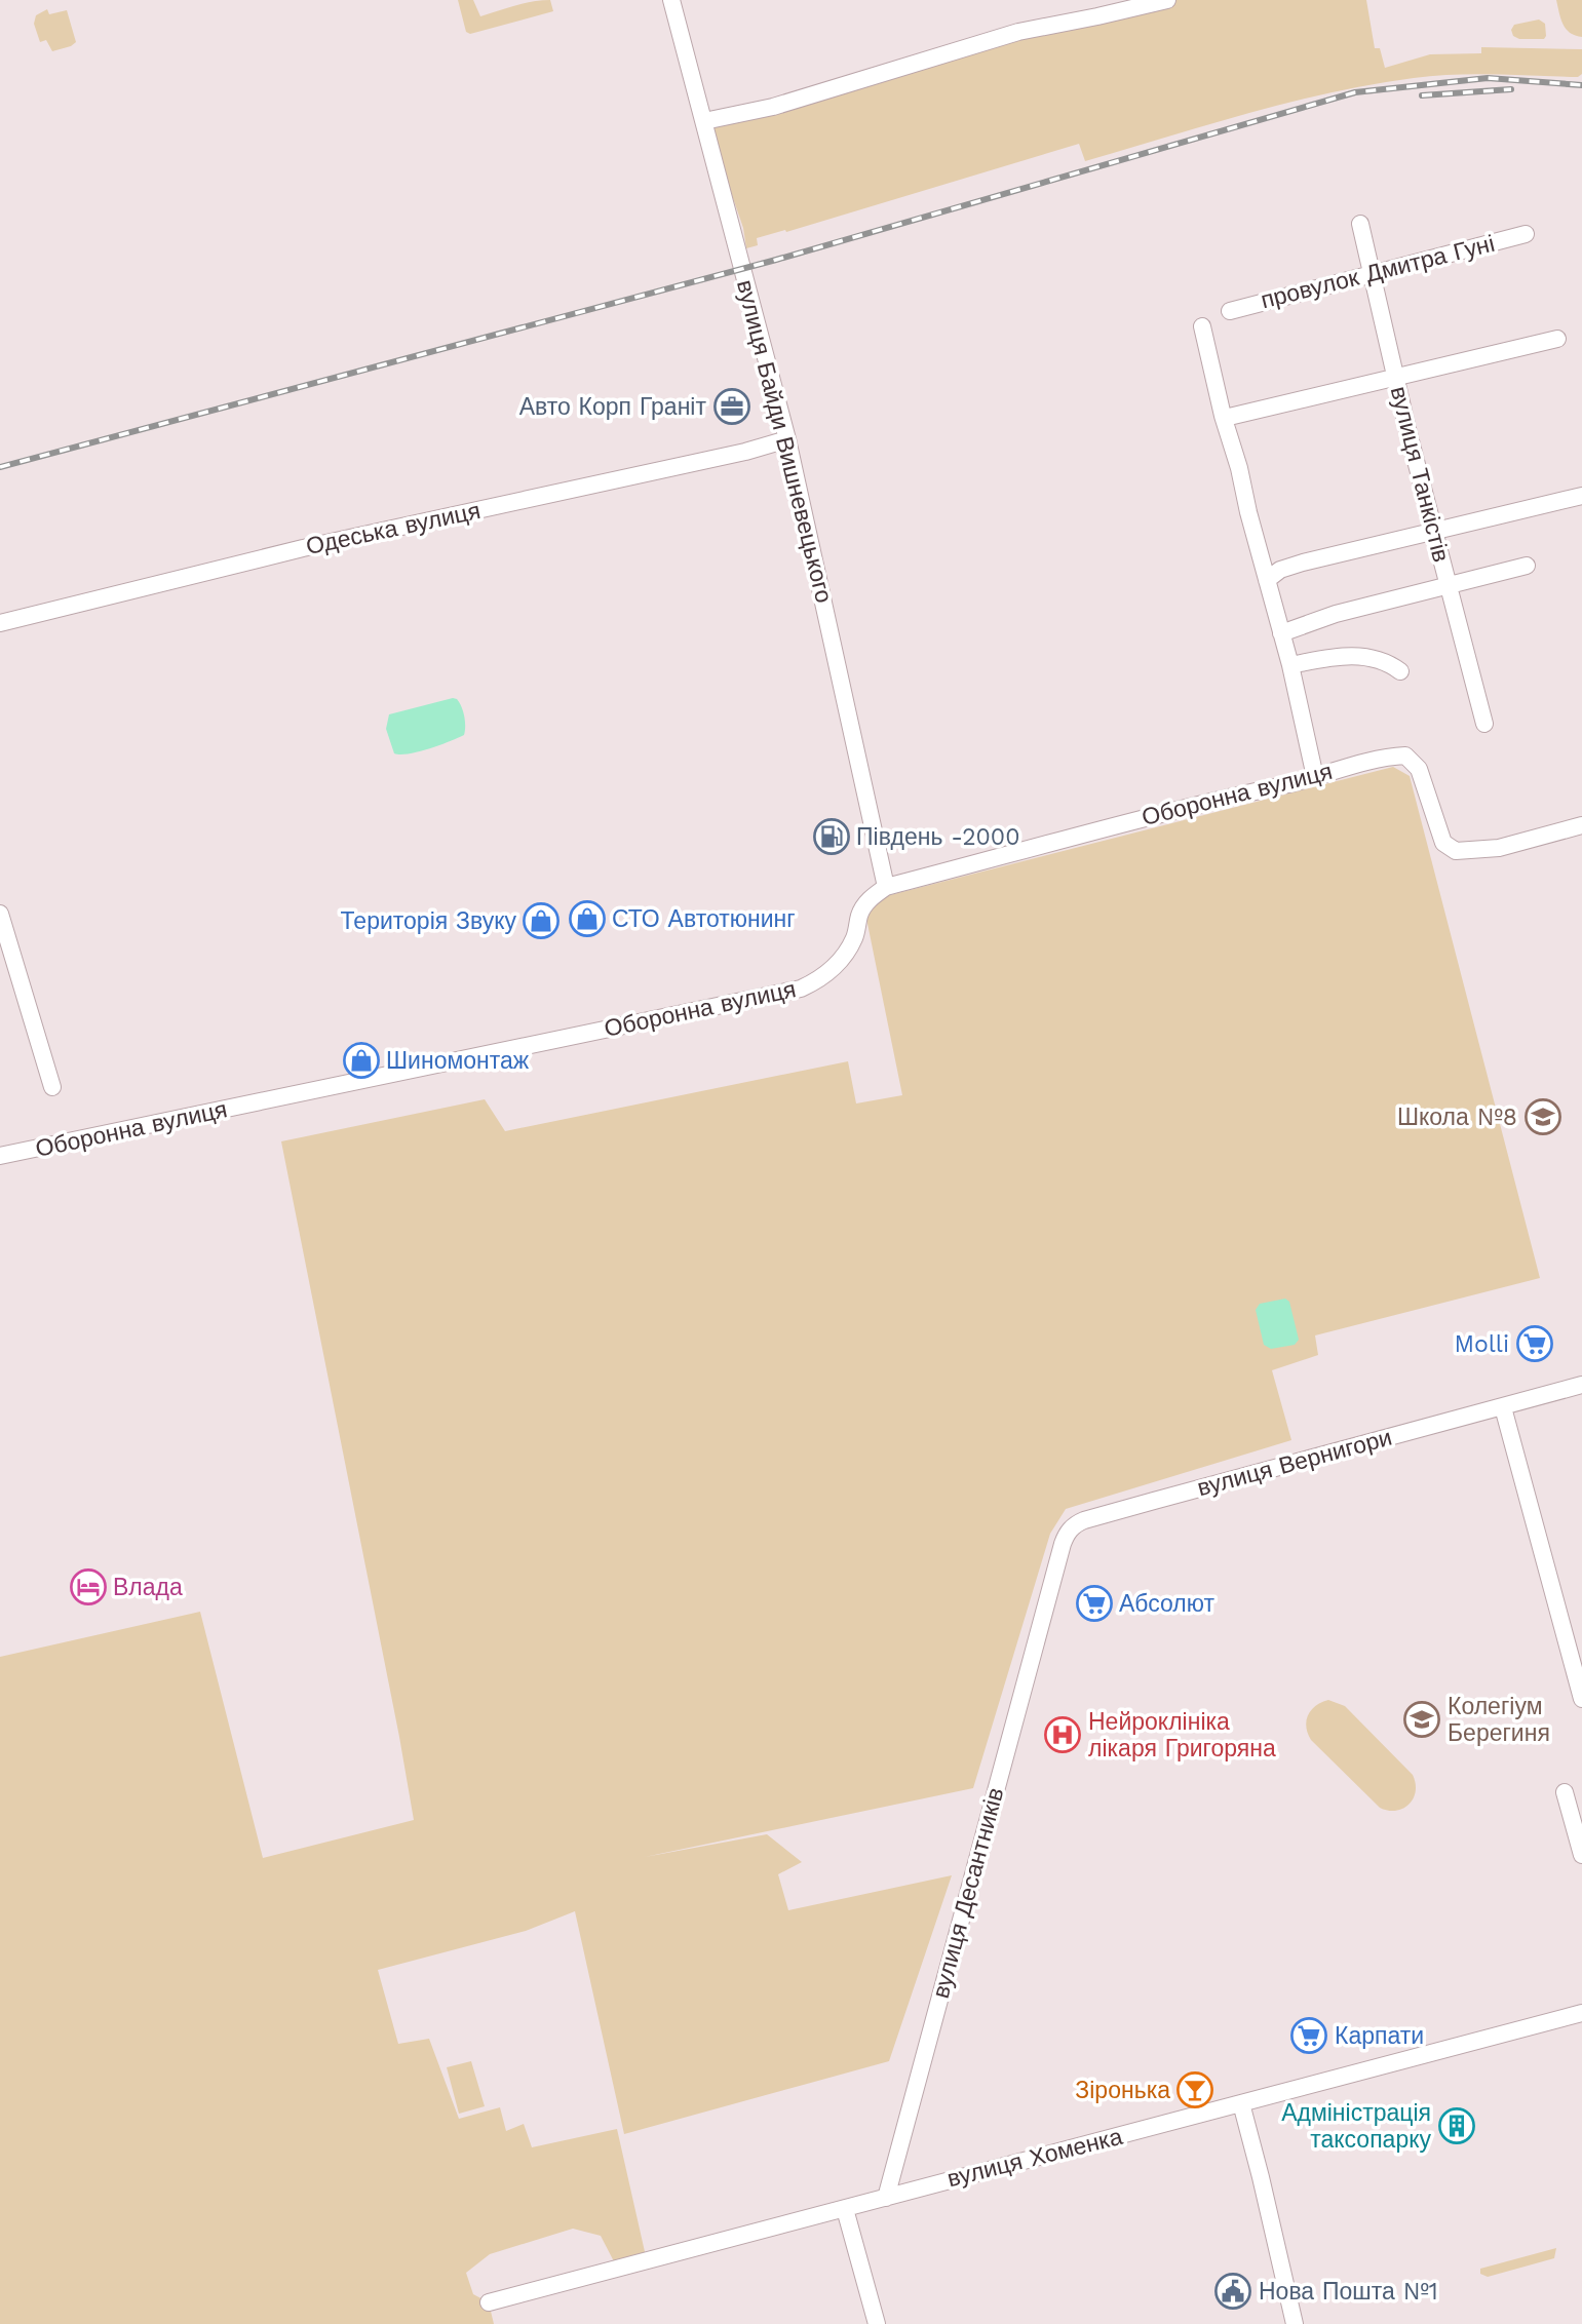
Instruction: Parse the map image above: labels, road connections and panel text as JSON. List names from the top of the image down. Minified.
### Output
{"streets":{"street":["провулок Дмитра Гуні","вулиця Байди Вишневецького","вулиця Танкістів","Одеська вулиця","Оборонна вулиця","вулиця Вернигори","вулиця Десантників","вулиця Хоменка"]},"crossings":[["провулок Дмитра Гуні","вулиця Танкістів"],["вулиця Байди Вишневецького","Одеська вулиця"],["вулиця Байди Вишневецького","Оборонна вулиця"],["вулиця Вернигори","вулиця Десантників"],["вулиця Десантників","вулиця Хоменка"]],"places":{"office":["Авто Корп Граніт"],"fuel station":["Південь -2000"],"shop":["СТО Автотюнинг","Територія Звуку","Шиномонтаж"],"school or university":["Школа №8","Колегіум Берегиня"],"supermarket":["Molli","Абсолют","Карпати"],"hotel":["Влада"],"hospital":["Нейроклініка лікаря Григоряна"],"bar":["Зіронька"],"building":["Адміністрація таксопарку"],"public building":["Нова Пошта №1"]}}
